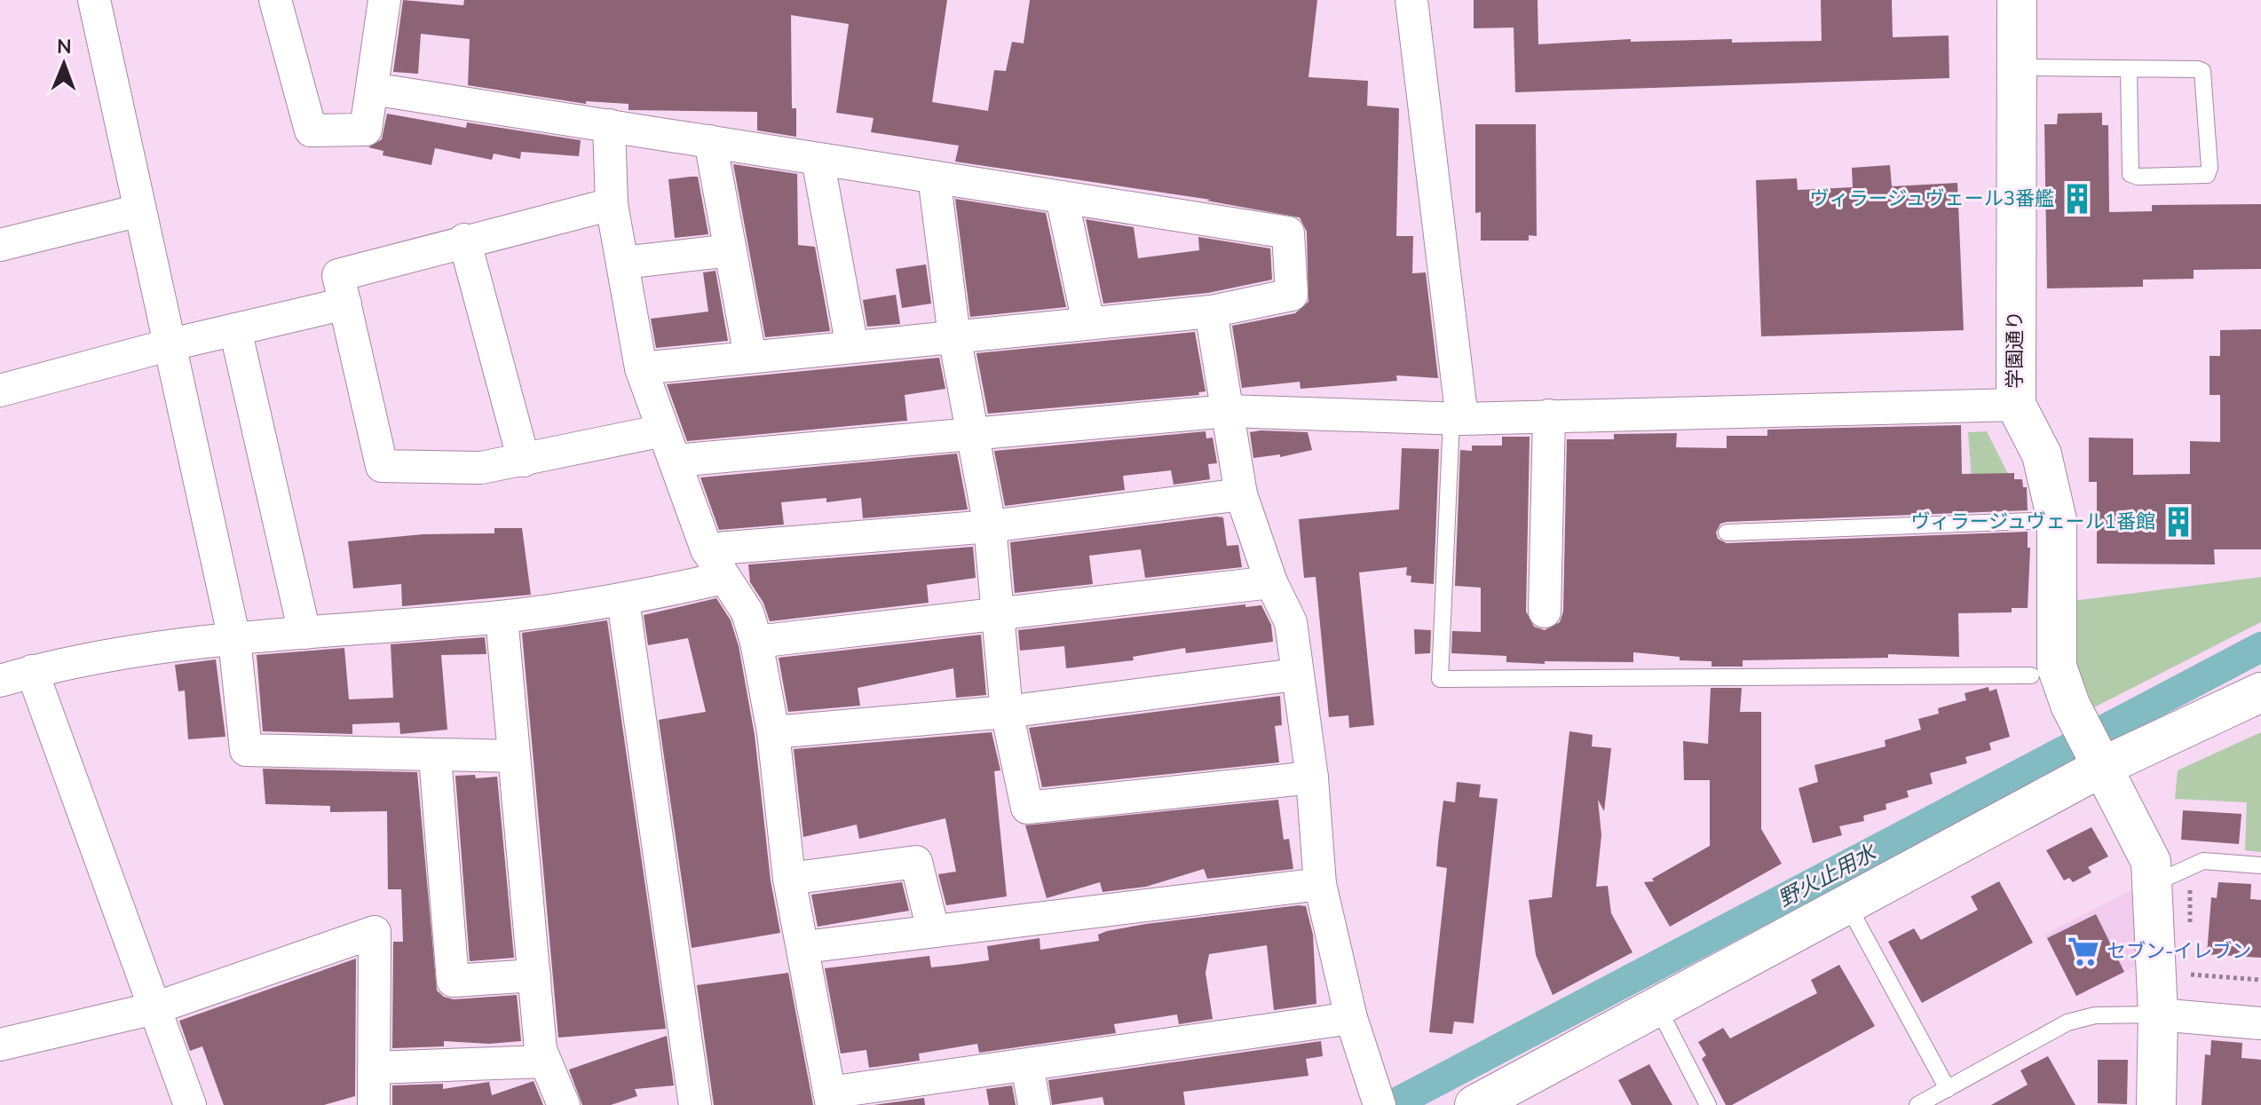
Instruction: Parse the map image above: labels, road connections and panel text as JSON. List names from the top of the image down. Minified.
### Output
{"streets":{"street":["学園通り"]},"water":["野火止用水"],"places":{"building":["ヴィラージュヴェール3番艦","ヴィラージュヴェール1番館"],"supermarket":["セブン-イレブン"]},"north":"top"}
